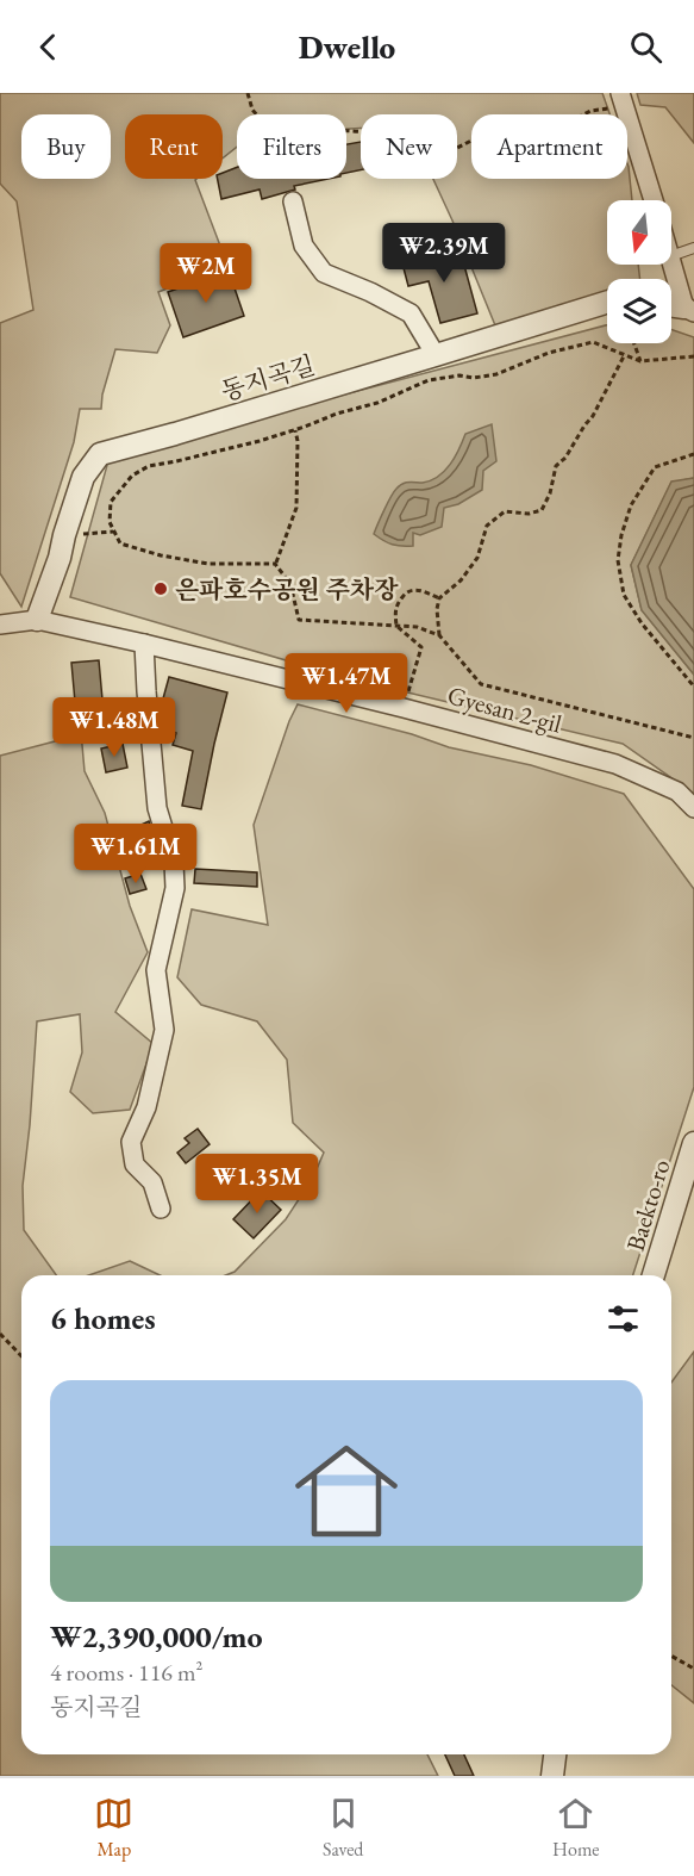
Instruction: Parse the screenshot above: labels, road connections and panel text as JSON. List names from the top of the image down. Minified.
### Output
{"streets":{"street":["동지곡길","Gyesan 2-gil","Baekto-ro"]},"crossings":[["동지곡길","Gyesan 2-gil"]],"places":["은파호수공원 주차장"],"north":"bottom","page":{"header":"Dwello","chip":["Buy","Rent","Filters","New","Apartment"],"price":["₩2.39M","₩2M","₩1.47M","₩1.48M","₩1.61M","₩1.35M"],"heading":"6 homes","list":[{"name":"₩2,390,000/mo","note":"4 rooms · 116 m² · 동지곡길"}],"tabs":["Map","Saved","Home"]}}
